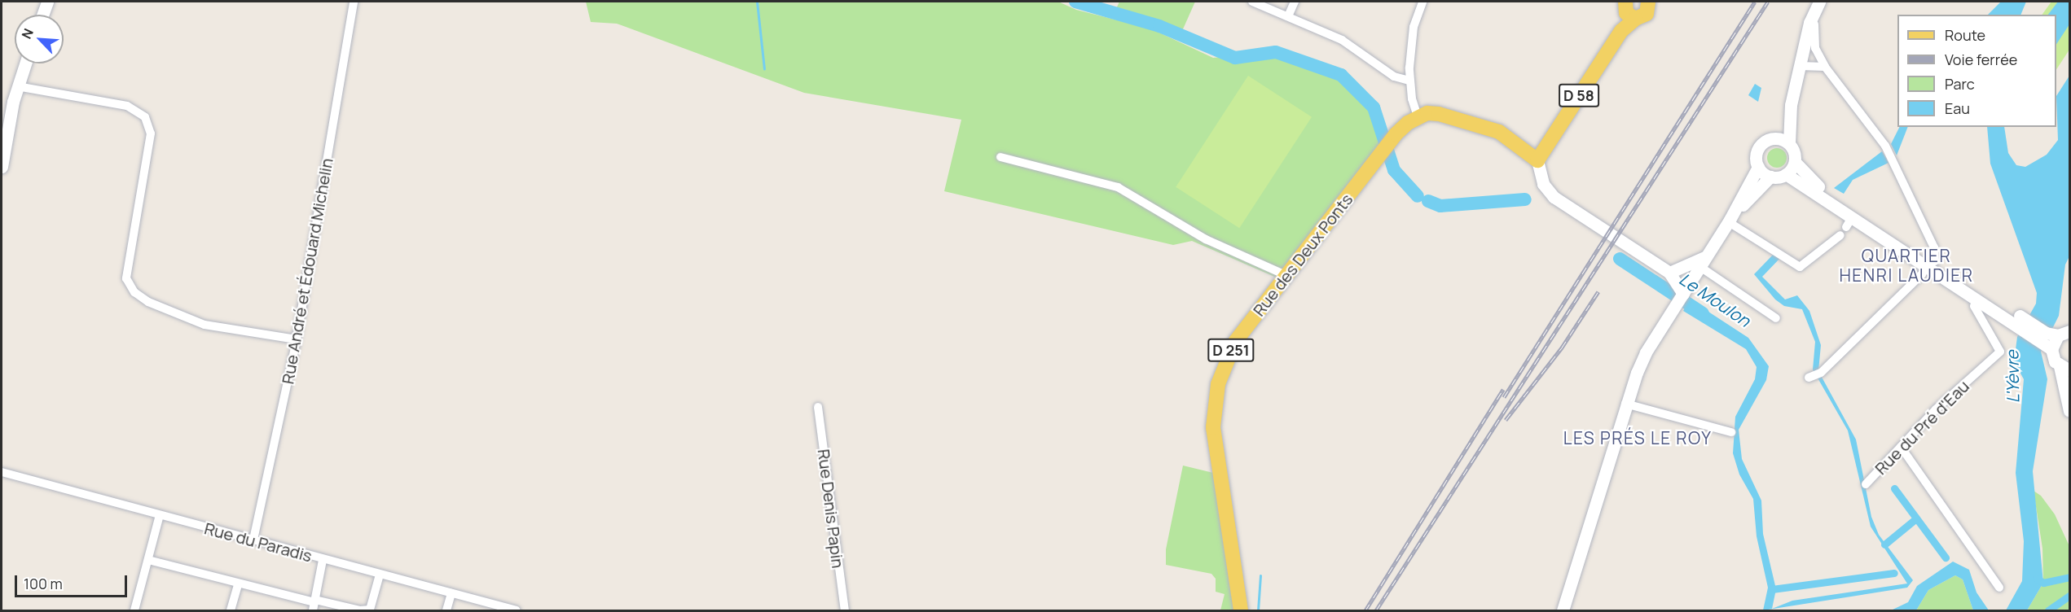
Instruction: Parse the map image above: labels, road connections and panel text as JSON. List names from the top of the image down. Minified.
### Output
{"streets":{"main road":["D 58","Rue des Deux Ponts","D 251"],"street":["Rue André et Édouard Michelin","Rue du Pré d'Eau","Rue Denis Papin","Rue du Paradis"]},"crossings":[["Rue André et Édouard Michelin","Rue du Paradis"]],"districts":["QUARTIER HENRI LAUDIER","LES PRÉS LE ROY"],"water":["Le Moulon","L'Yèvre"],"legend":["Route","Voie ferrée","Parc","Eau"],"scale_bar":"100 m","north":"top left"}
